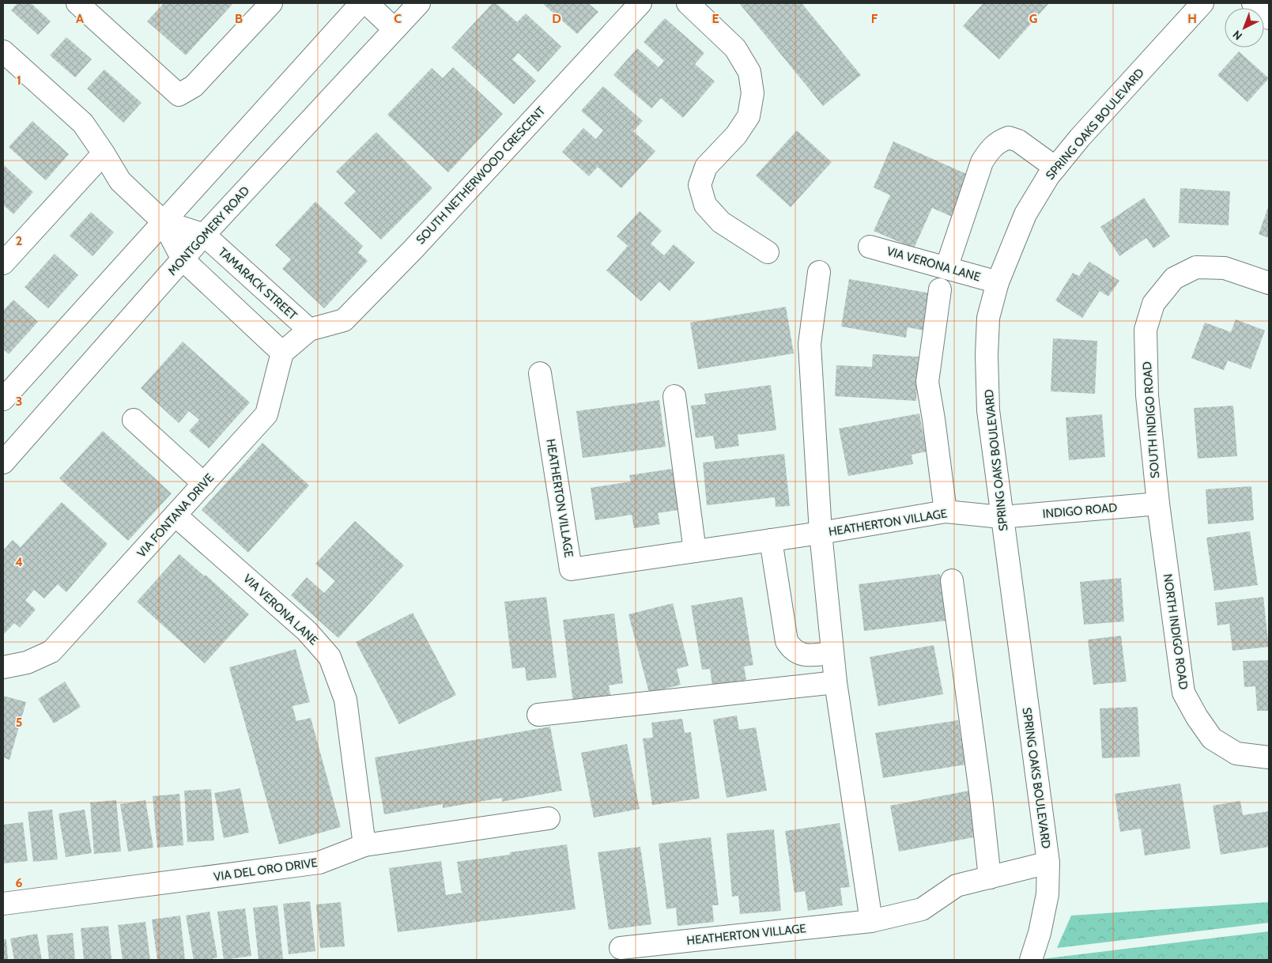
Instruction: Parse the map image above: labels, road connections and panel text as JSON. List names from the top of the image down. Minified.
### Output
{"streets":{"street":["SPRING OAKS BOULEVARD","SOUTH NETHERWOOD CRESCENT","MONTGOMERY ROAD","VIA VERONA LANE","TAMARACK STREET","SOUTH INDIGO ROAD","HEATHERTON VILLAGE","INDIGO ROAD","VIA FONTANA DRIVE","NORTH INDIGO ROAD","VIA DEL ORO DRIVE"]},"crossings":[["SPRING OAKS BOULEVARD","VIA VERONA LANE"],["SPRING OAKS BOULEVARD","HEATHERTON VILLAGE"],["SPRING OAKS BOULEVARD","INDIGO ROAD"],["SOUTH NETHERWOOD CRESCENT","TAMARACK STREET"],["MONTGOMERY ROAD","TAMARACK STREET"],["VIA VERONA LANE","VIA FONTANA DRIVE"],["VIA VERONA LANE","VIA DEL ORO DRIVE"],["TAMARACK STREET","VIA FONTANA DRIVE"],["SOUTH INDIGO ROAD","INDIGO ROAD"],["SOUTH INDIGO ROAD","NORTH INDIGO ROAD"],["HEATHERTON VILLAGE","INDIGO ROAD"],["INDIGO ROAD","NORTH INDIGO ROAD"]],"north":"bottom left","grid":{"columns":["A","B","C","D","E","F","G","H"],"rows":["1","2","3","4","5","6"]}}
